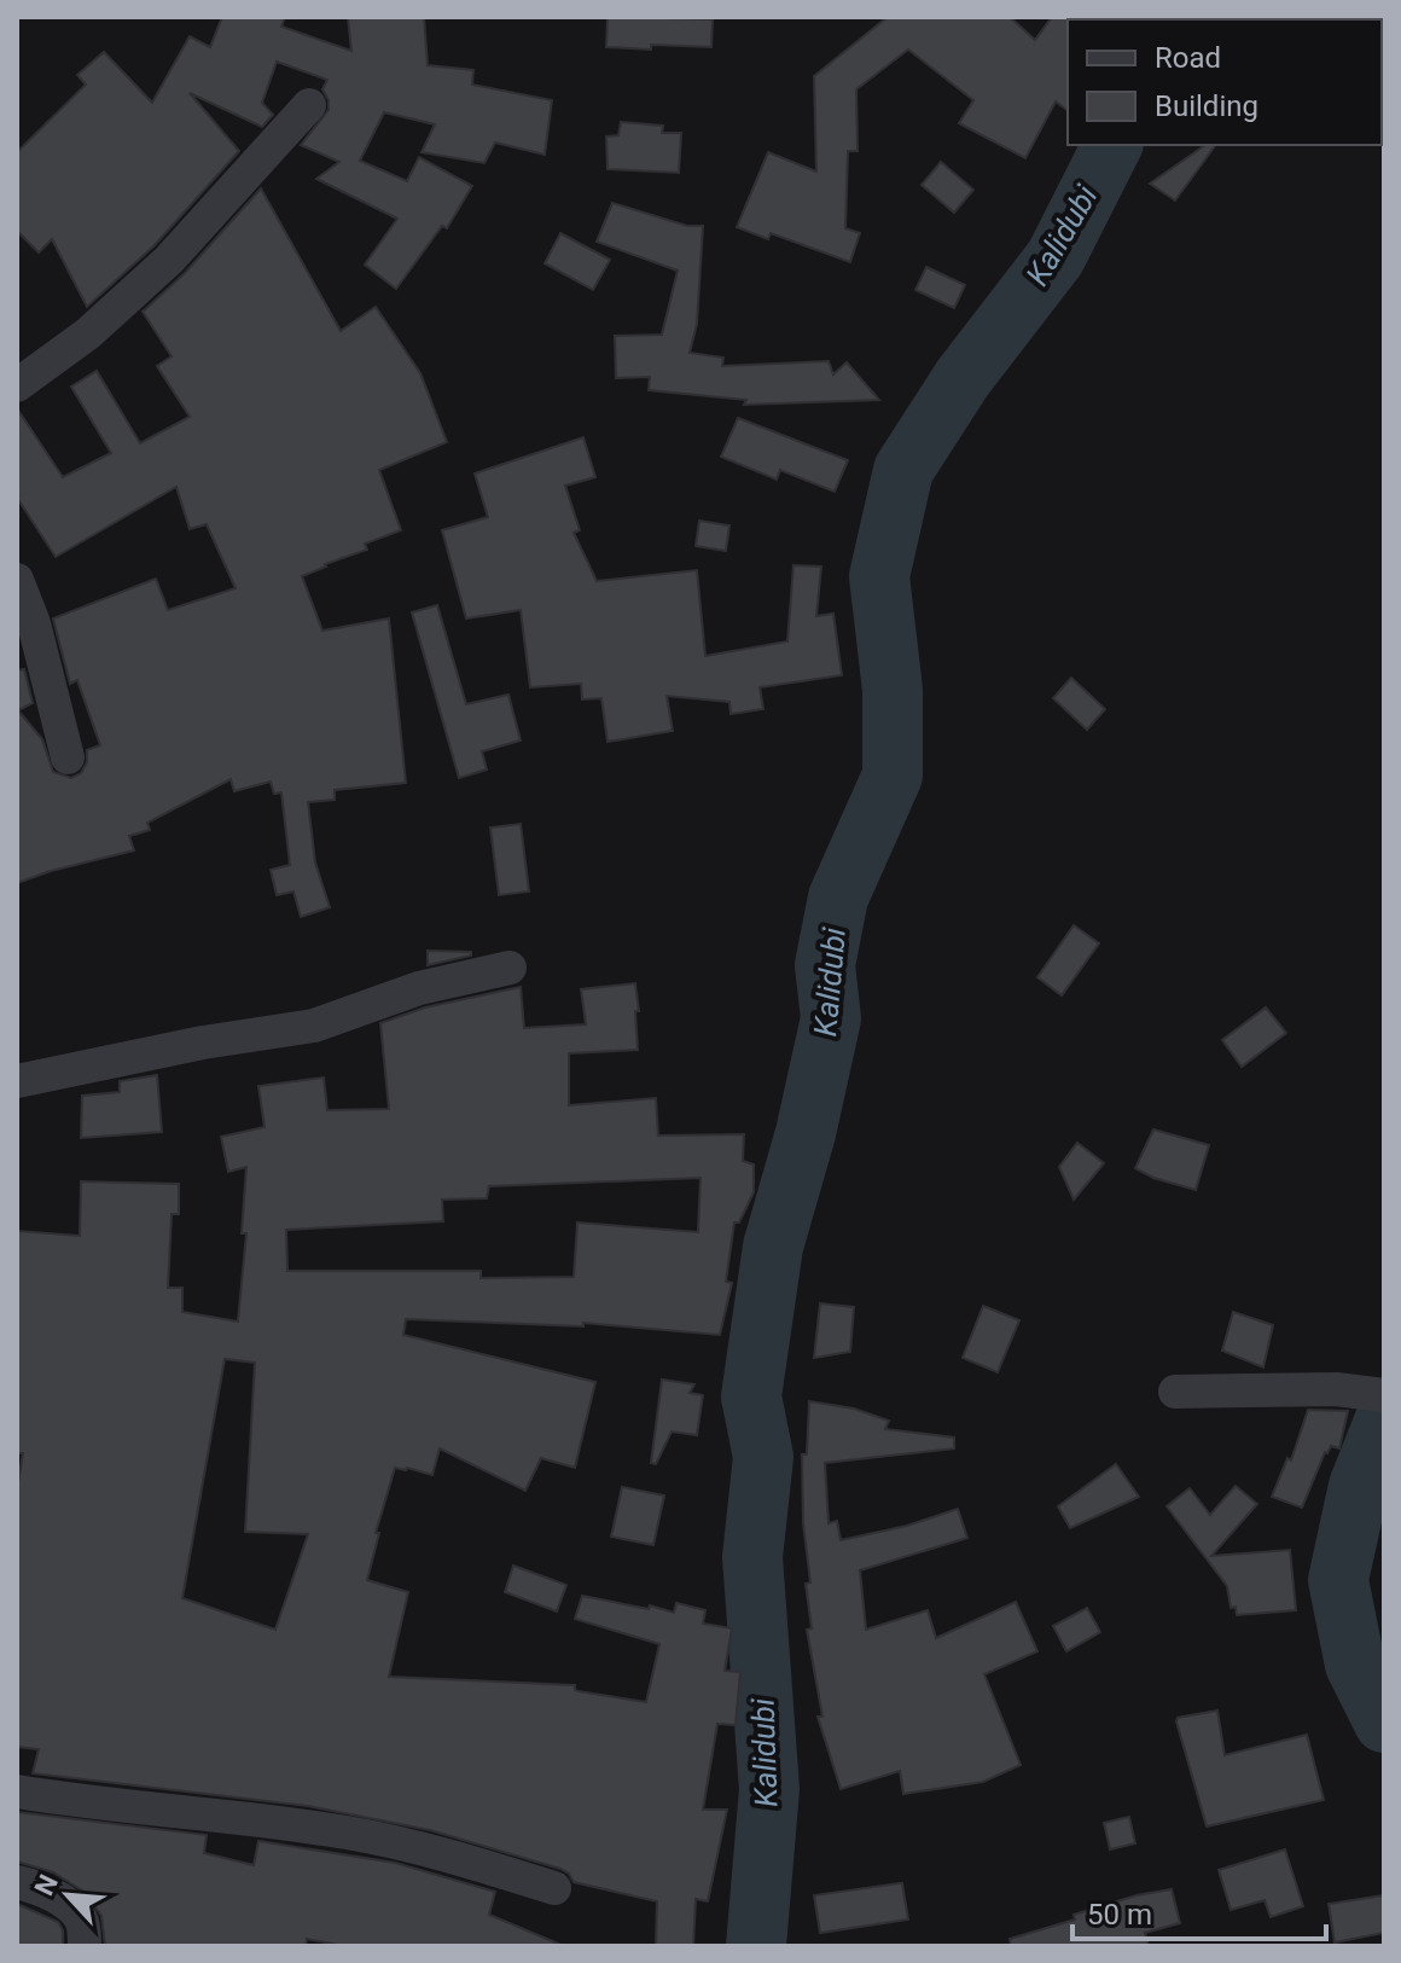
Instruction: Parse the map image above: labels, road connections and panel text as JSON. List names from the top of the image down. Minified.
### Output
{"water":["Kalidubi"],"legend":["Road","Building"],"scale_bar":"50 m","north":"top left"}
